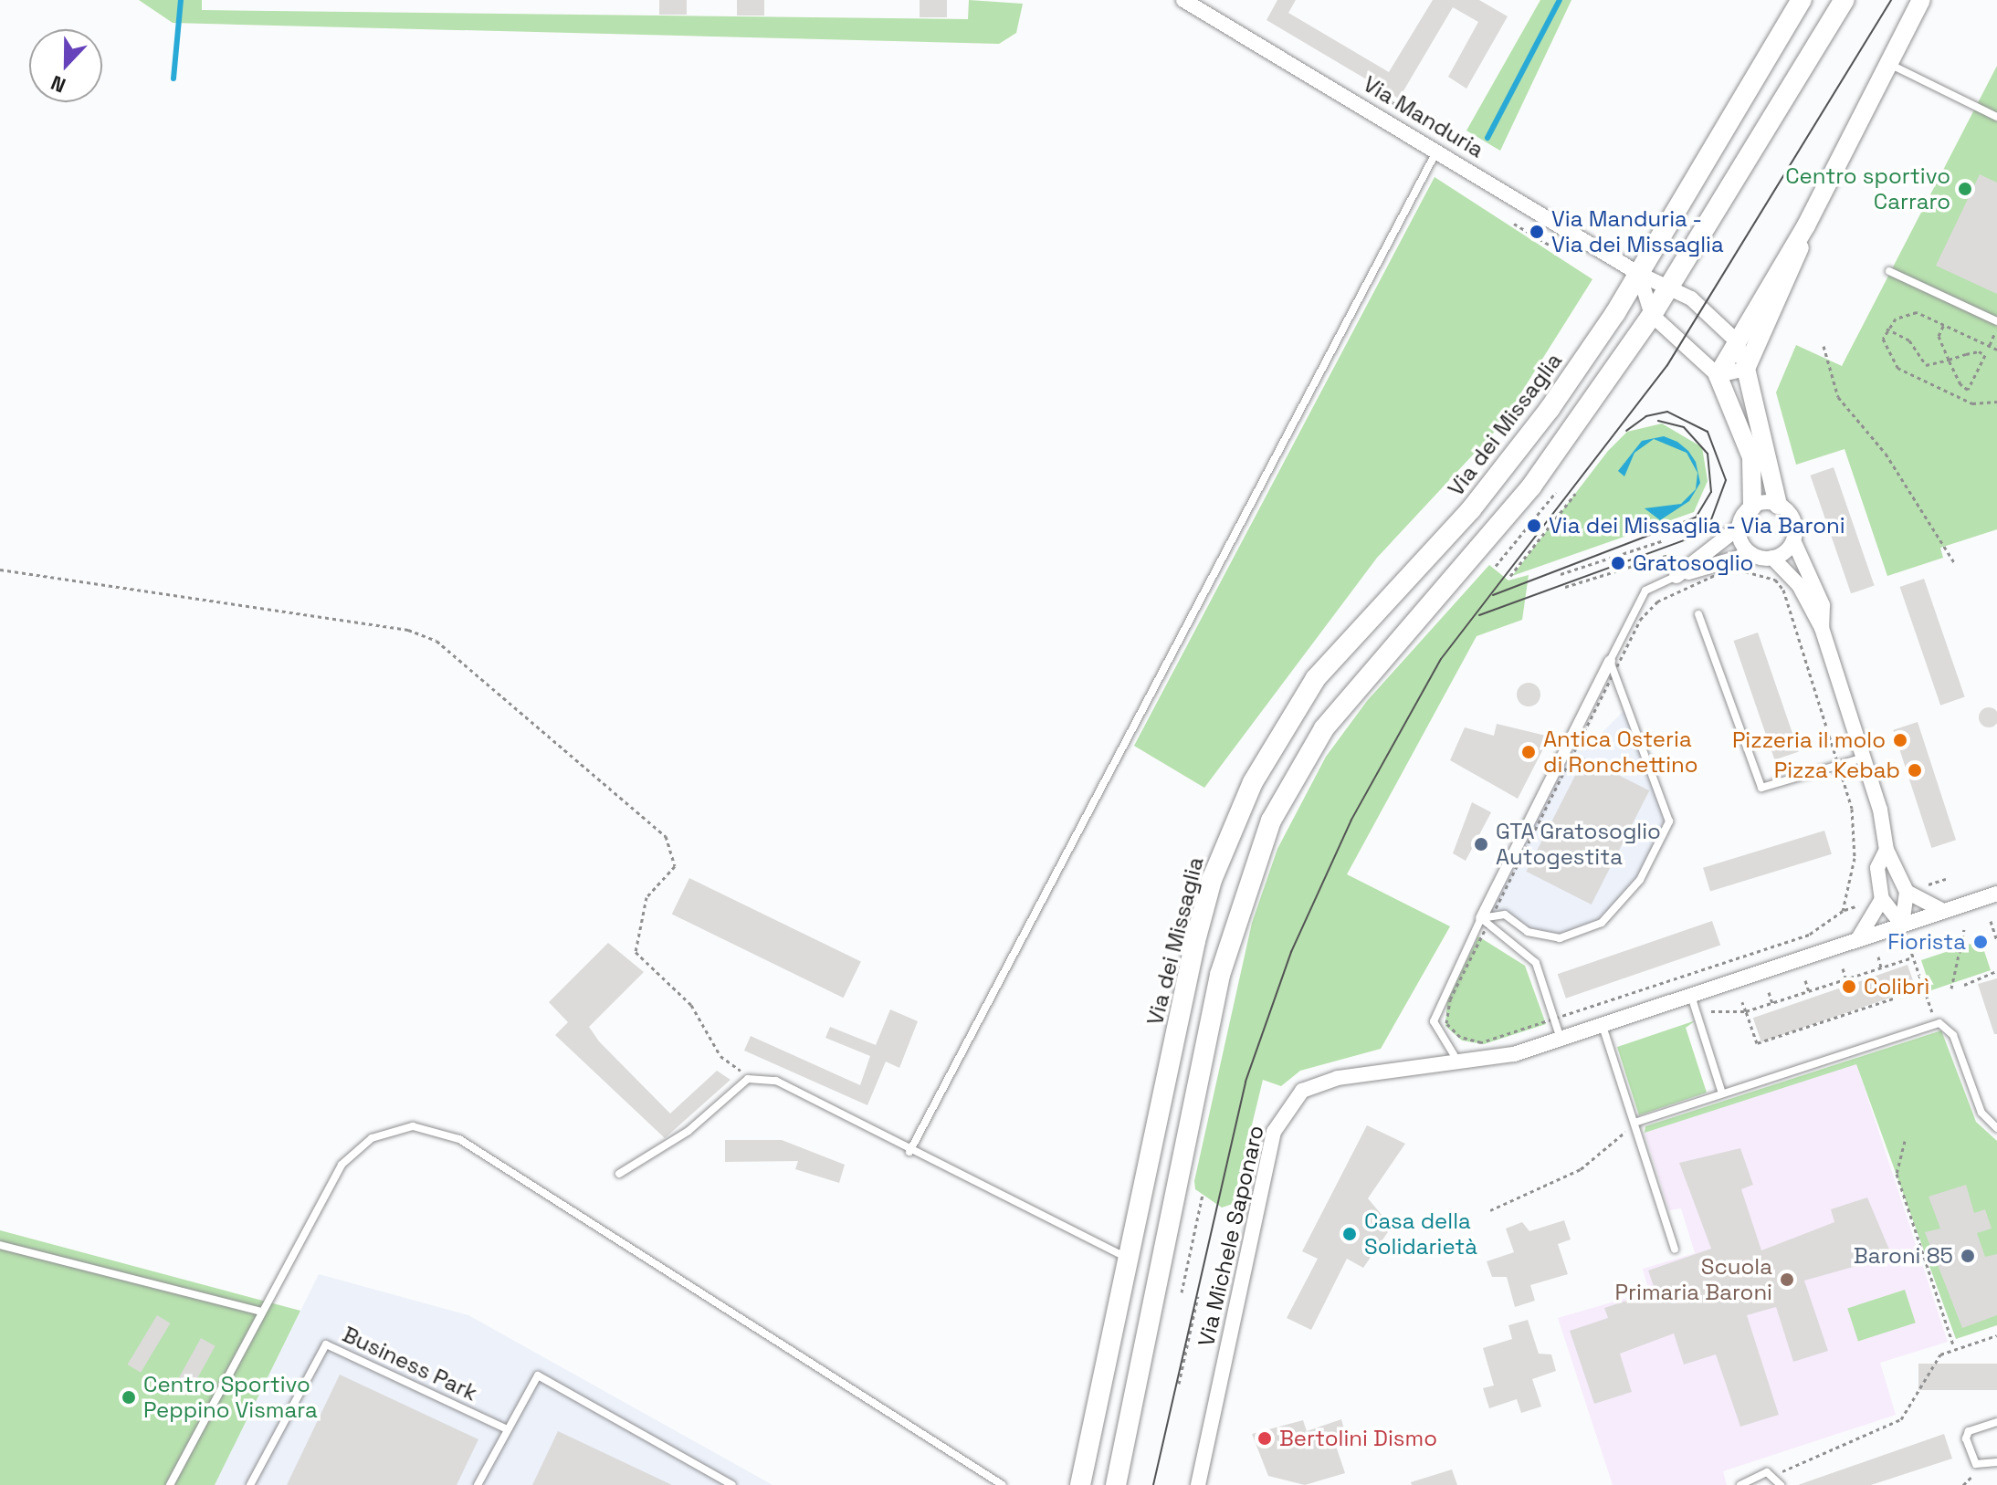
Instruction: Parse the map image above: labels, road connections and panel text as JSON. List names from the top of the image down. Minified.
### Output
{"streets":{"main road":["Via dei Missaglia"],"street":["Via Manduria","Via Michele Saponaro"],"lane":["Business Park"]},"crossings":[["Via Manduria","Via dei Missaglia"]],"places":["Centro sportivo Carraro","Via Manduria - Via dei Missaglia","Via dei Missaglia - Via Baroni","Gratosoglio","Pizzeria il molo","Antica Osteria di Ronchettino","Pizza Kebab","GTA Gratosoglio Autogestita","Fiorista","Colibrì","Casa della Solidarietà","Baroni 85","Scuola Primaria Baroni","Centro Sportivo Peppino Vismara","Bertolini Dismo"],"north":"bottom"}
